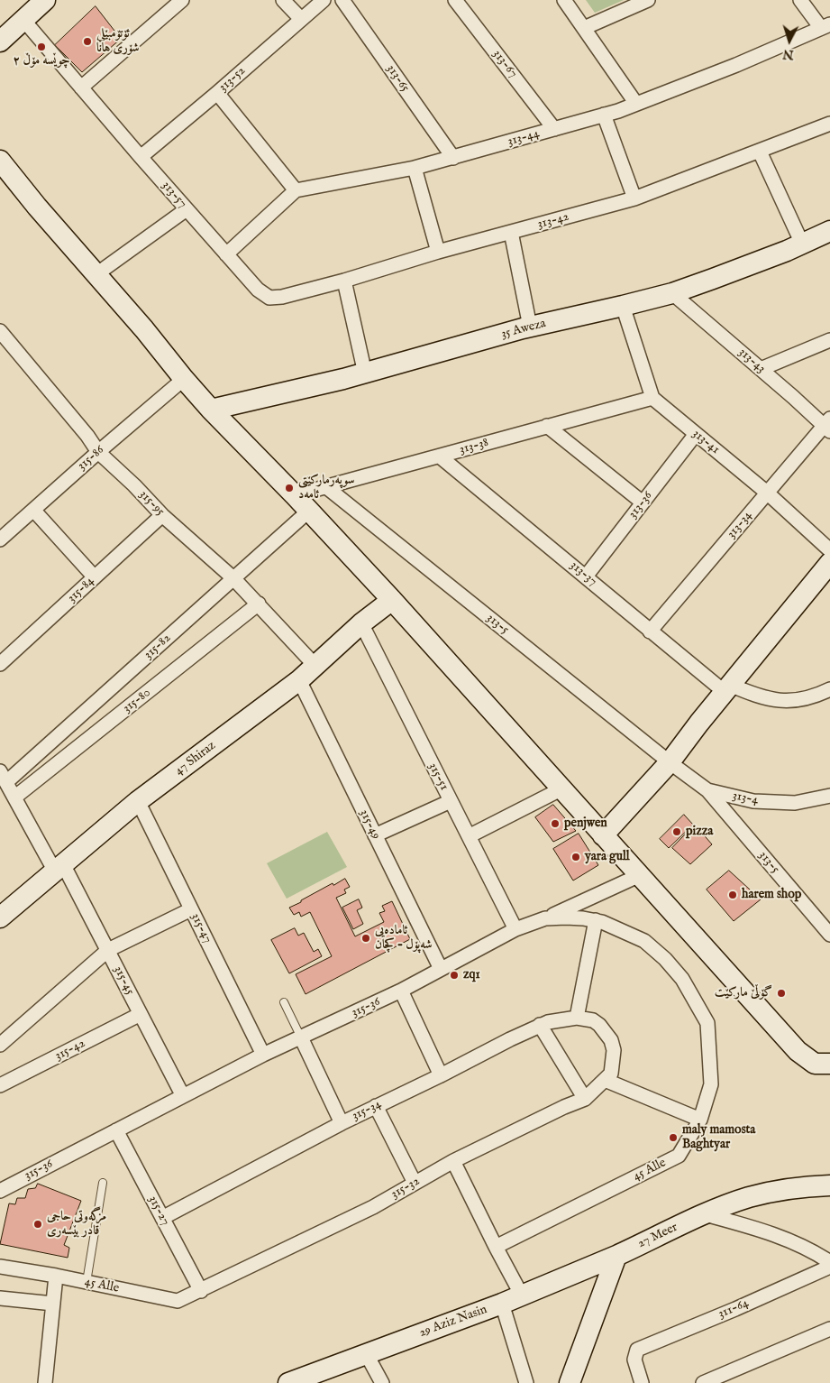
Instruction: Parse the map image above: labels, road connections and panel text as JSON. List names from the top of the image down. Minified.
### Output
{"streets":{"street":["313-67","313-65","313-52","313-44","313-57","313-42","35 Aweza","313-43","313-41","313-38","315-86","315-95","313-36","313-34","313-37","315-84","313-5","315-82","315-80","47 Shiraz","315-51","313-4","315-49","315-47","315-45","315-36","315-42","315-34","45 Alle","315-32","315-27","27 Meer","311-64","29 Aziz Nasin"]},"crossings":[["313-67","313-44"],["313-65","313-44"],["313-52","313-57"],["313-57","313-42"],["35 Aweza","313-43"],["313-43","313-34"],["313-41","313-38"],["313-41","313-36"],["313-41","313-34"],["313-38","313-37"],["313-38","313-5"],["315-86","315-95"],["315-95","315-84"],["315-95","315-82"],["315-95","315-80"],["315-95","47 Shiraz"],["313-36","313-37"],["313-34","313-37"],["313-5","313-4"],["315-82","315-45"],["315-80","315-45"],["47 Shiraz","315-51"],["47 Shiraz","315-49"],["47 Shiraz","315-47"],["47 Shiraz","315-45"],["315-51","315-36"],["315-49","315-36"],["315-47","315-36"],["315-45","315-36"],["315-45","315-42"],["315-36","45 Alle"],["315-36","315-27"],["315-34","315-27"],["45 Alle","315-32"],["45 Alle","315-27"],["315-32","315-27"],["27 Meer","29 Aziz Nasin"]],"places":["ئۆتۆمبێلی شۆری هانا","چوێسە مۆڵ ۲","سوپەرمارکێتی ئامەد","penjwen","pizza","yara gull","harem shop","ئامادەیی شەپۆل - کچان","zq1","گۆڵێ مارکێت","maly mamosta Baghtyar","مزگەوتی حاجی قادر بێسەری"],"north":"bottom"}
